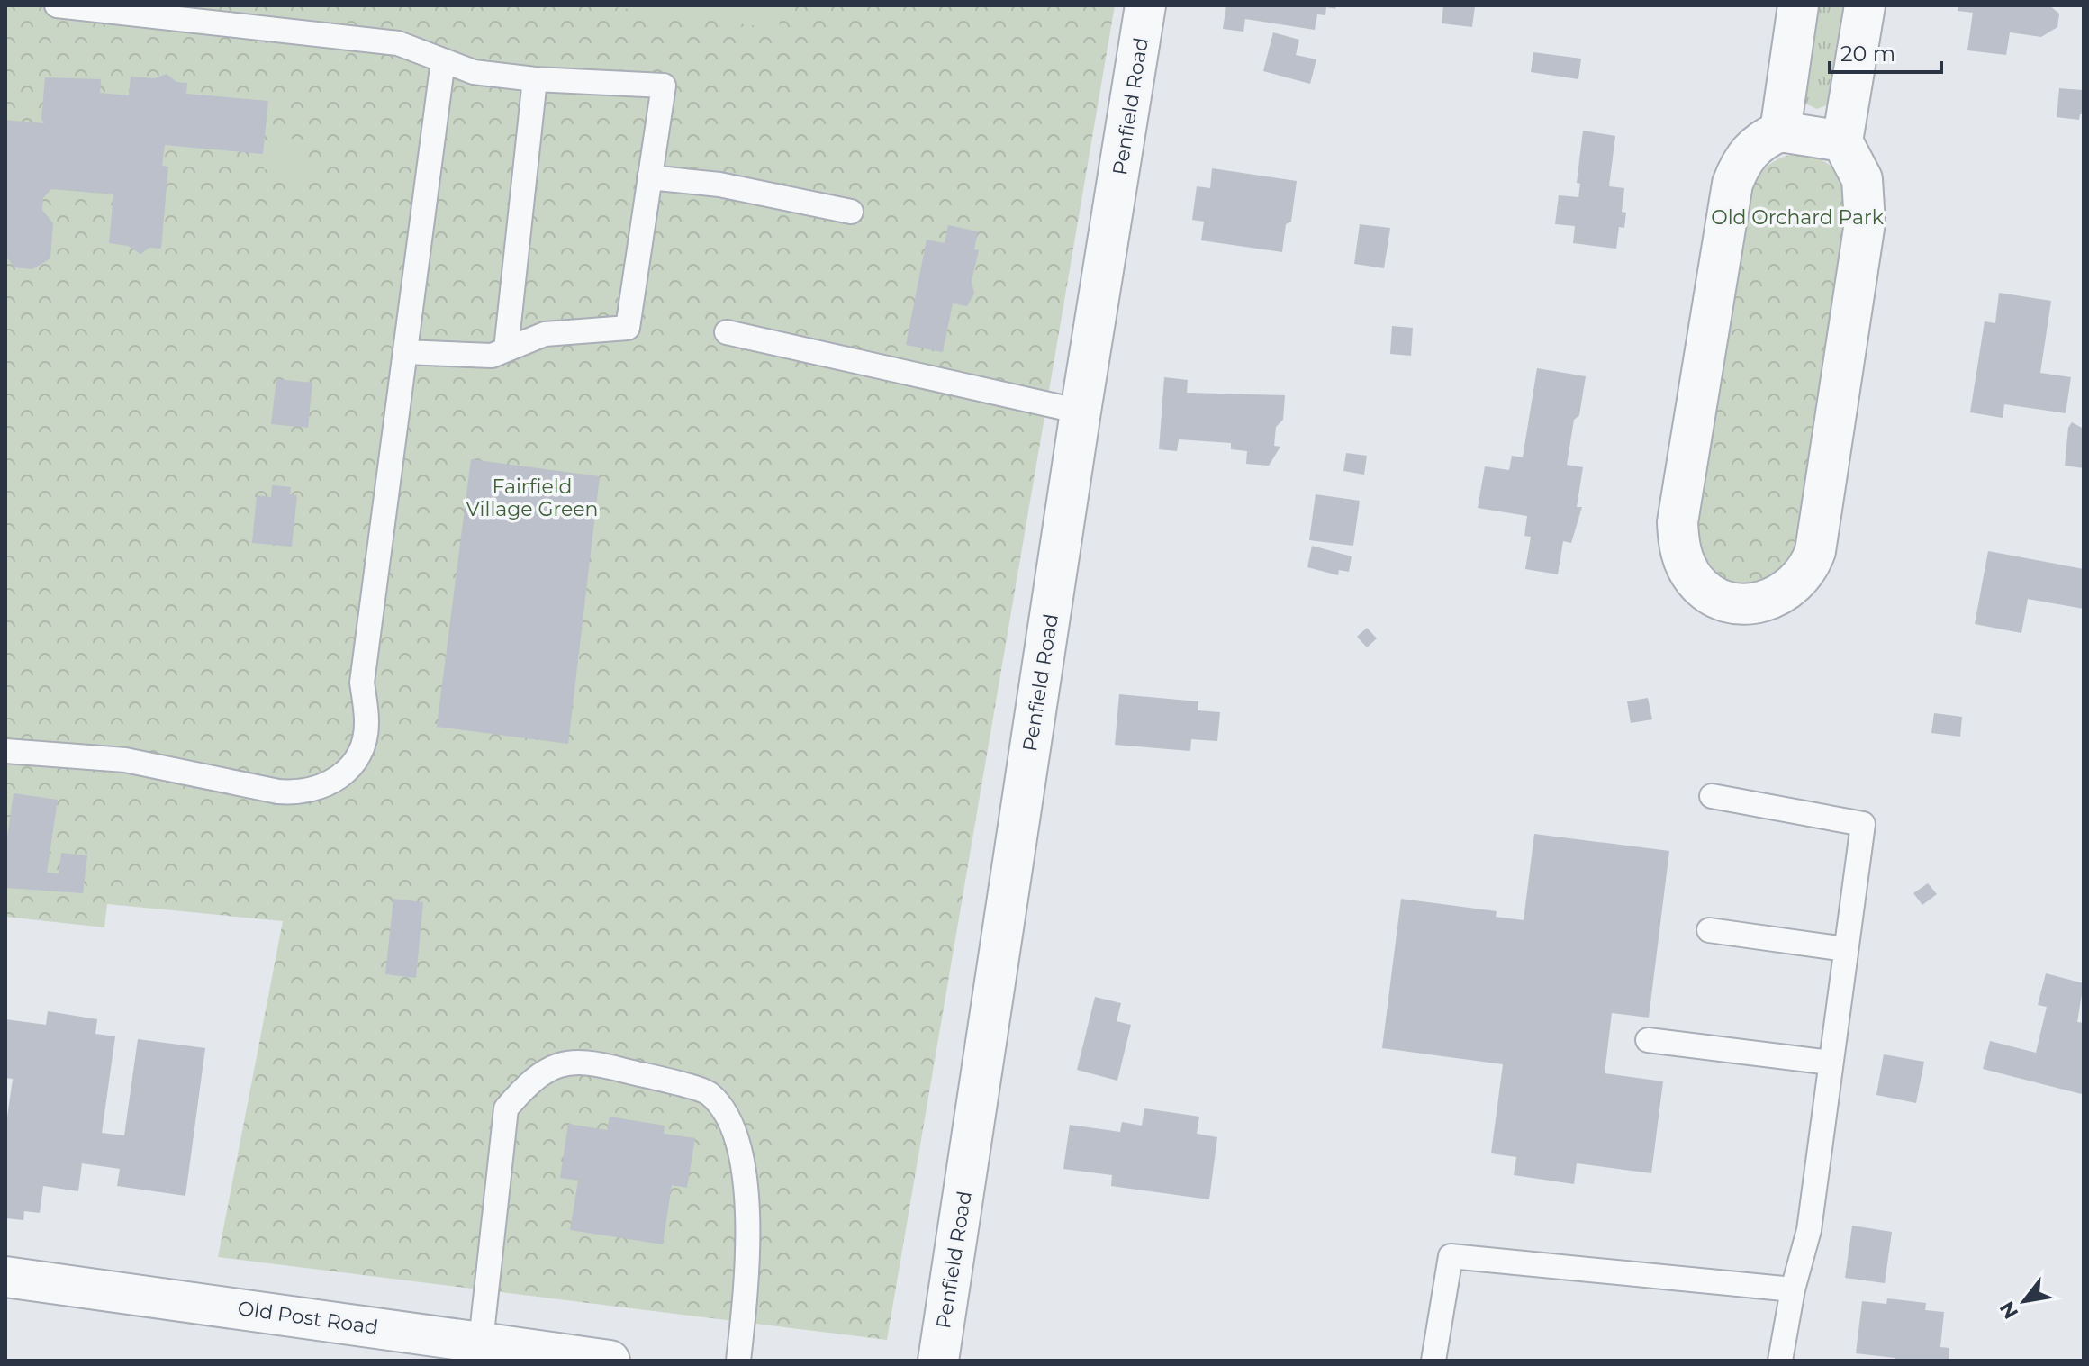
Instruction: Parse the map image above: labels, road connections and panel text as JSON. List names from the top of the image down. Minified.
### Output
{"streets":{"street":["Penfield Road","Old Post Road"]},"parks":["Old Orchard Park","Fairfield Village Green"],"scale_bar":"20 m","north":"bottom left"}
